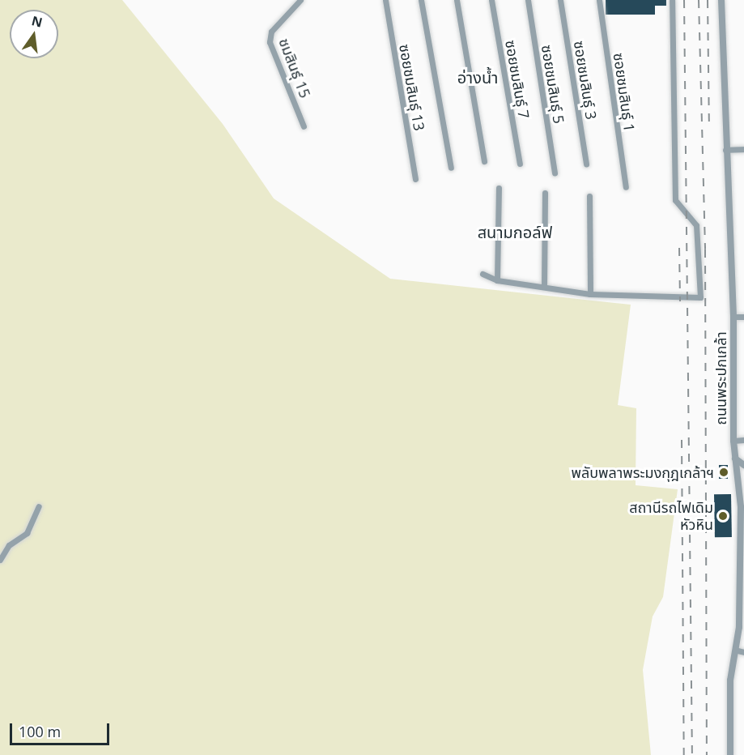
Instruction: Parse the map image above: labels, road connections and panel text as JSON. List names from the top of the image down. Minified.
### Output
{"streets":{"street":["ชมสินธุ์ 15","ซอยชมสินธุ์ 7","ซอยชมสินธุ์ 3","ซอยชมสินธุ์ 5","ซอยชมสินธุ์ 13","ซอยชมสินธุ์ 1","ถนนพระปกเกล้า"]},"districts":["อ่างน้ำ","สนามกอล์ฟ"],"places":["พลับพลาพระมงกุฎเกล้าฯ","สถานีรถไฟเดิม หัวหิน"],"scale_bar":"100 m","north":"top"}
